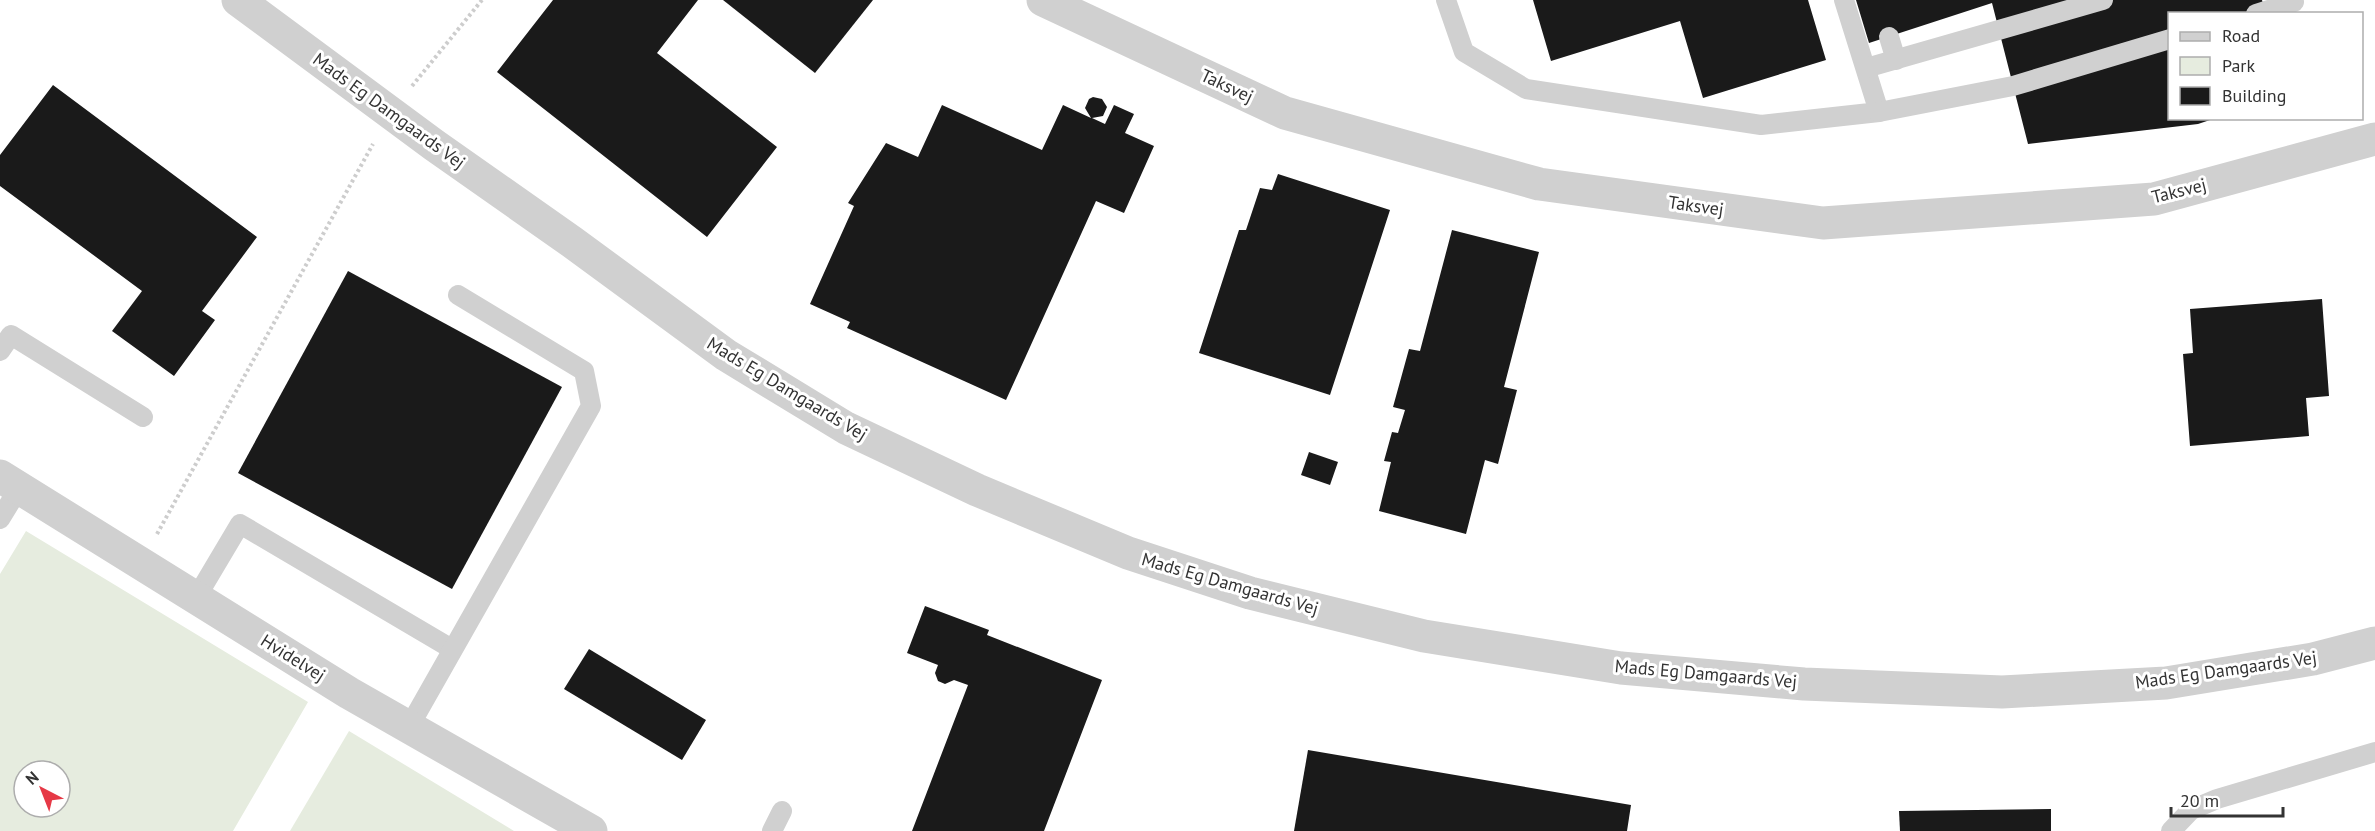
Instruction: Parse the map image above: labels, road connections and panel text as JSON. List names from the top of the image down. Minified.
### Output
{"streets":{"street":["Taksvej","Mads Eg Damgaards Vej","Hvidelvej"]},"legend":["Road","Park","Building"],"scale_bar":"20 m","north":"top left"}
